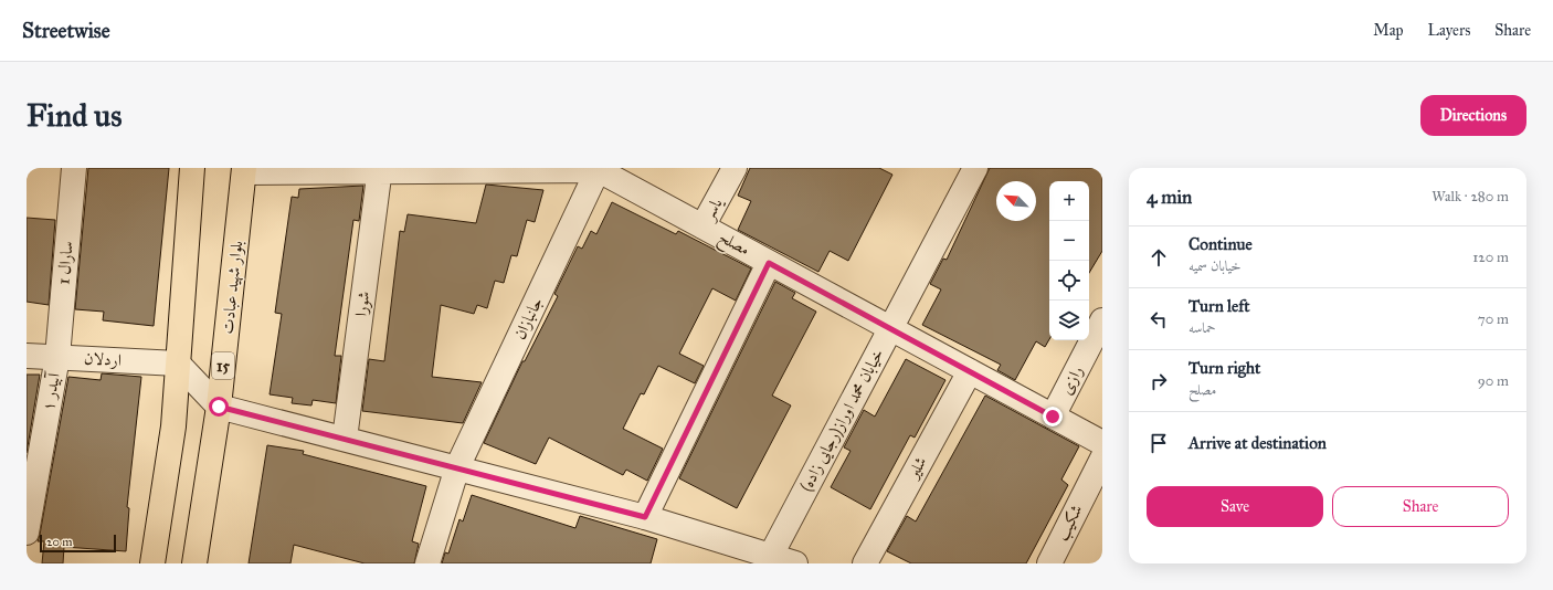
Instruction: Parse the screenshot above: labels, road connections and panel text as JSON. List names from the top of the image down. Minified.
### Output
{"streets":{"main road":["بلوار شهید عبادت","15"],"street":["یاسر","مصلح","سارال 1","شورا","جانبازان","اردلان","رازی","آبیدر ۱","خیابان محمد اوراز(رجایی زاده)","شلیر","شکیب"]},"crossings":[["یاسر","مصلح"],["مصلح","جانبازان"],["مصلح","رازی"],["مصلح","خیابان محمد اوراز(رجایی زاده)"],["مصلح","شلیر"],["سارال 1","اردلان"],["سارال 1","آبیدر ۱"],["اردلان","آبیدر ۱"]],"scale_bar":"20 m","north":"top left","page":{"header":"Streetwise","nav":["Map","Layers","Share"],"buttons":["Directions",["Save","Share"]],"title":"Find us","heading":["4 min","Walk · 280 m"],"map_buttons":["+","−"],"list":[["Continue","خیابان سمیه","120 m"],["Turn left","حماسه","70 m"],["Turn right","مصلح","90 m"],"Arrive at destination"],"scale":"20 m"}}
